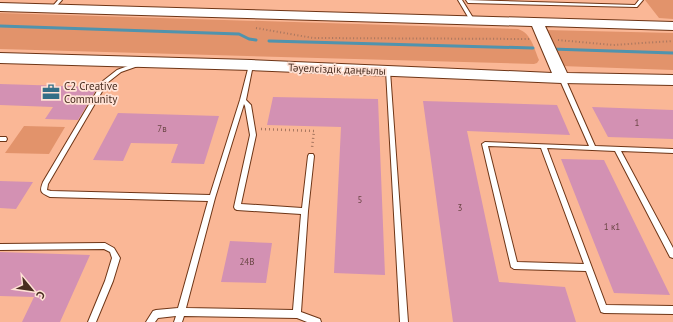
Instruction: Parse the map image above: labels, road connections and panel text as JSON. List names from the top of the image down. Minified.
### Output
{"streets":{"street":["Тәуелсіздік даңғылы"]},"places":{"office":["C2 Creative Community"]},"house_numbers":["1","7в","5","3","1 к1","24В"],"north":"bottom right"}
